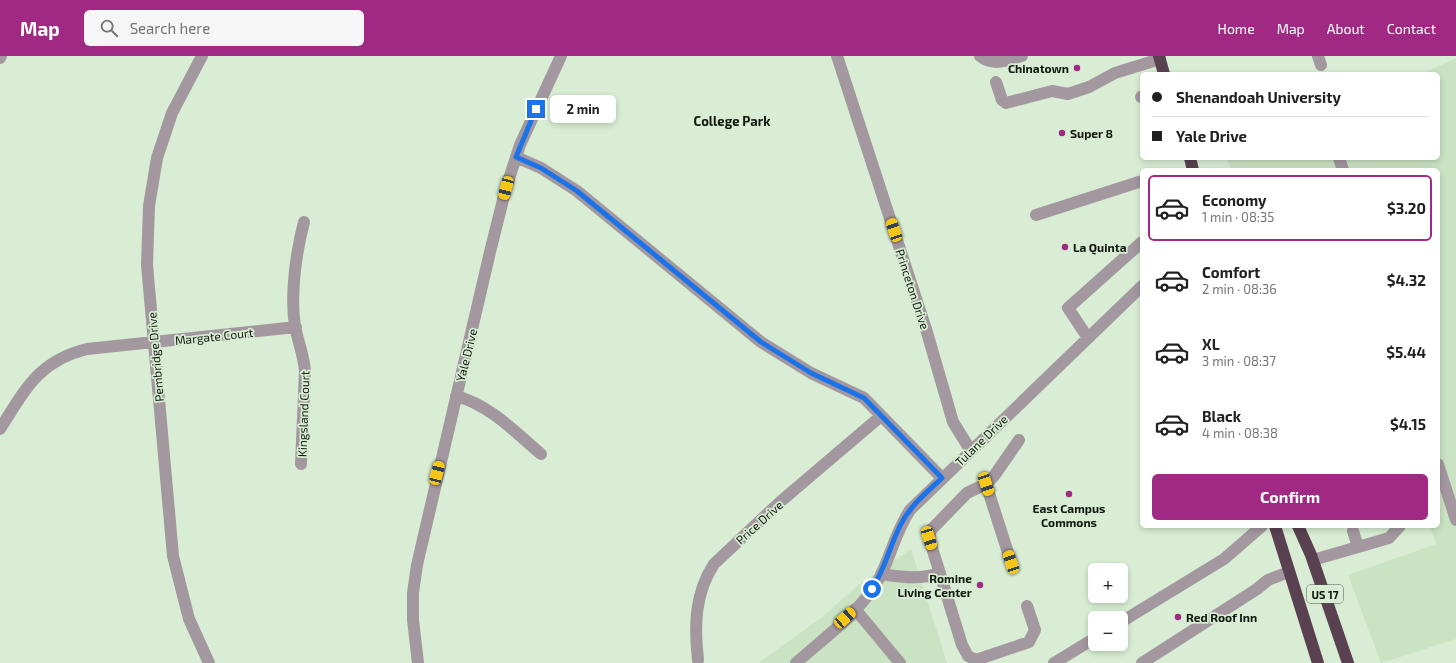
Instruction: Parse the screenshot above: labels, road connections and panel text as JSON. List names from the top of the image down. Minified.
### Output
{"streets":{"highway":["US 17"],"street":["Princeton Drive","Margate Court","Yale Drive","Pembridge Drive","Kingsland Court","Tulane Drive","Price Drive"]},"crossings":[["Princeton Drive","Tulane Drive"],["Margate Court","Pembridge Drive"],["Margate Court","Kingsland Court"]],"districts":["College Park"],"places":["Chinatown","Super 8","La Quinta","East Campus Commons","Romine Living Center","Red Roof Inn"],"page":{"header":"Map","search":"Search here","nav":["Home","Map","About","Contact"],"banner":["Shenandoah University","Yale Drive"],"bubble":"2 min","list":[{"name":"Economy","note":"1 min · 08:35","value":"$3.20"},{"name":"Comfort","note":"2 min · 08:36","value":"$4.32"},{"name":"XL","note":"3 min · 08:37","value":"$5.44"},{"name":"Black","note":"4 min · 08:38","value":"$4.15"}],"buttons":"Confirm","map_buttons":["+","−"]}}
